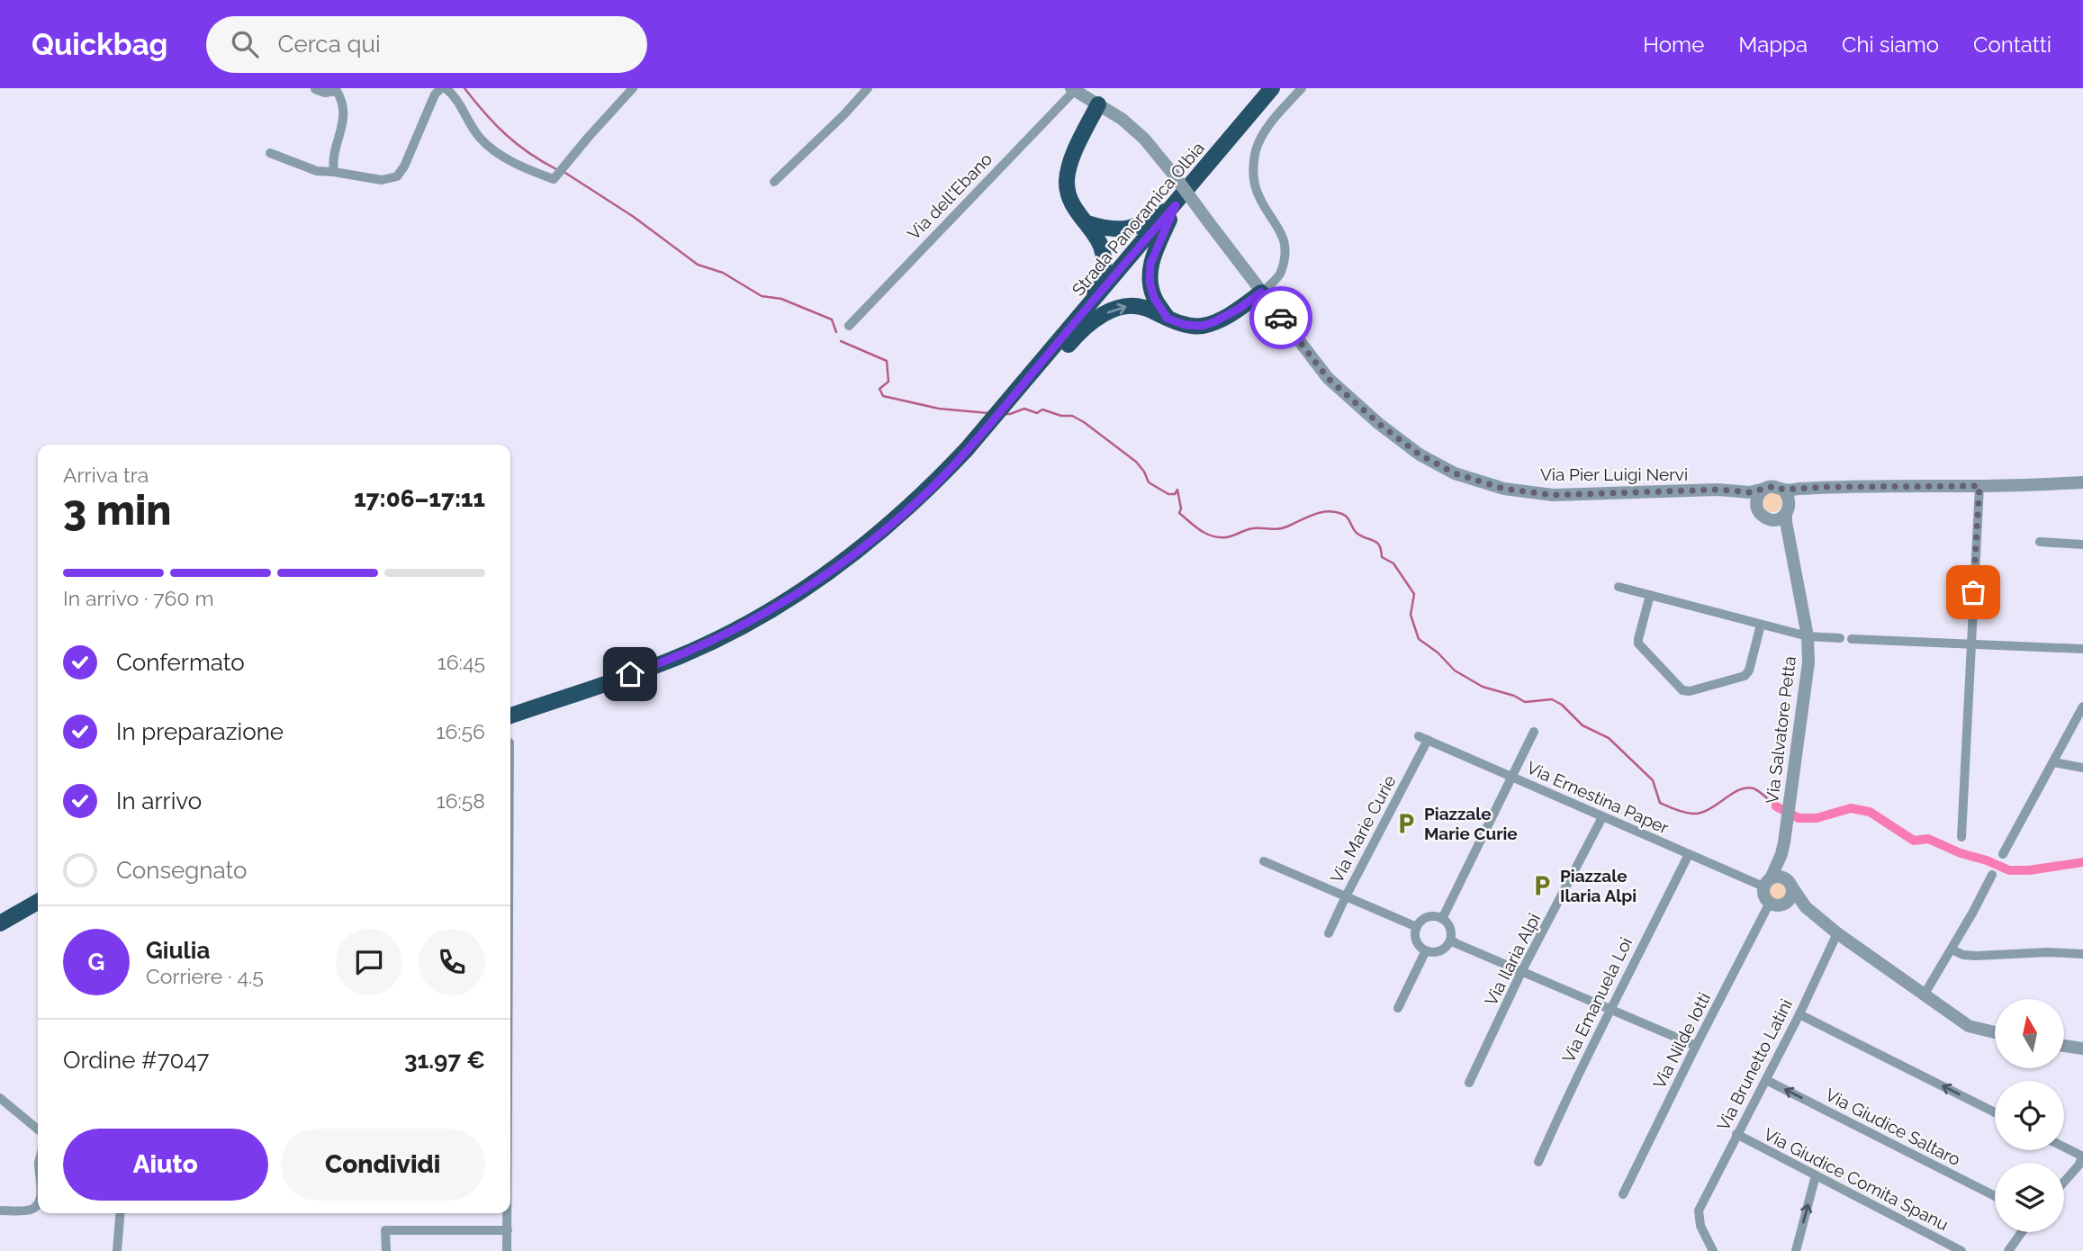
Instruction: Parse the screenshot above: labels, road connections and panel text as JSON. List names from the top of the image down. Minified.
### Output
{"streets":{"highway":["Strada Panoramica Olbia"],"street":["Via dell'Ebano","Via Pier Luigi Nervi","Via Salvatore Petta","Via Ernestina Paper","Via Marie Curie","Via Ilaria Alpi","Via Emanuela Loi","Via Nilde Iotti","Via Brunetto Latini","Via Giudice Saltaro","Via Giudice Comita Spanu"]},"crossings":[["Via dell'Ebano","Via Pier Luigi Nervi"],["Via Pier Luigi Nervi","Via Salvatore Petta"],["Via Salvatore Petta","Via Ernestina Paper"],["Via Salvatore Petta","Via Nilde Iotti"],["Via Salvatore Petta","Via Brunetto Latini"],["Via Ernestina Paper","Via Marie Curie"],["Via Ernestina Paper","Via Ilaria Alpi"],["Via Ernestina Paper","Via Emanuela Loi"],["Via Ernestina Paper","Via Nilde Iotti"],["Via Brunetto Latini","Via Giudice Saltaro"],["Via Brunetto Latini","Via Giudice Comita Spanu"]],"places":{"parking":["Piazzale Marie Curie","Piazzale Ilaria Alpi"]},"north":"top","page":{"header":"Quickbag","search":"Cerca qui","nav":["Home","Mappa","Chi siamo","Contatti"],"heading":["3 min","Arriva tra","17:06–17:11"],"panel":["Giulia","Corriere · 4.5","Ordine #7047","31.97 €"],"bar":"In arrivo · 760 m","list":[["Confermato","16:45"],["In preparazione","16:56"],["In arrivo","16:58"],"Consegnato"],"round":"G","buttons":["Aiuto","Condividi"]}}
